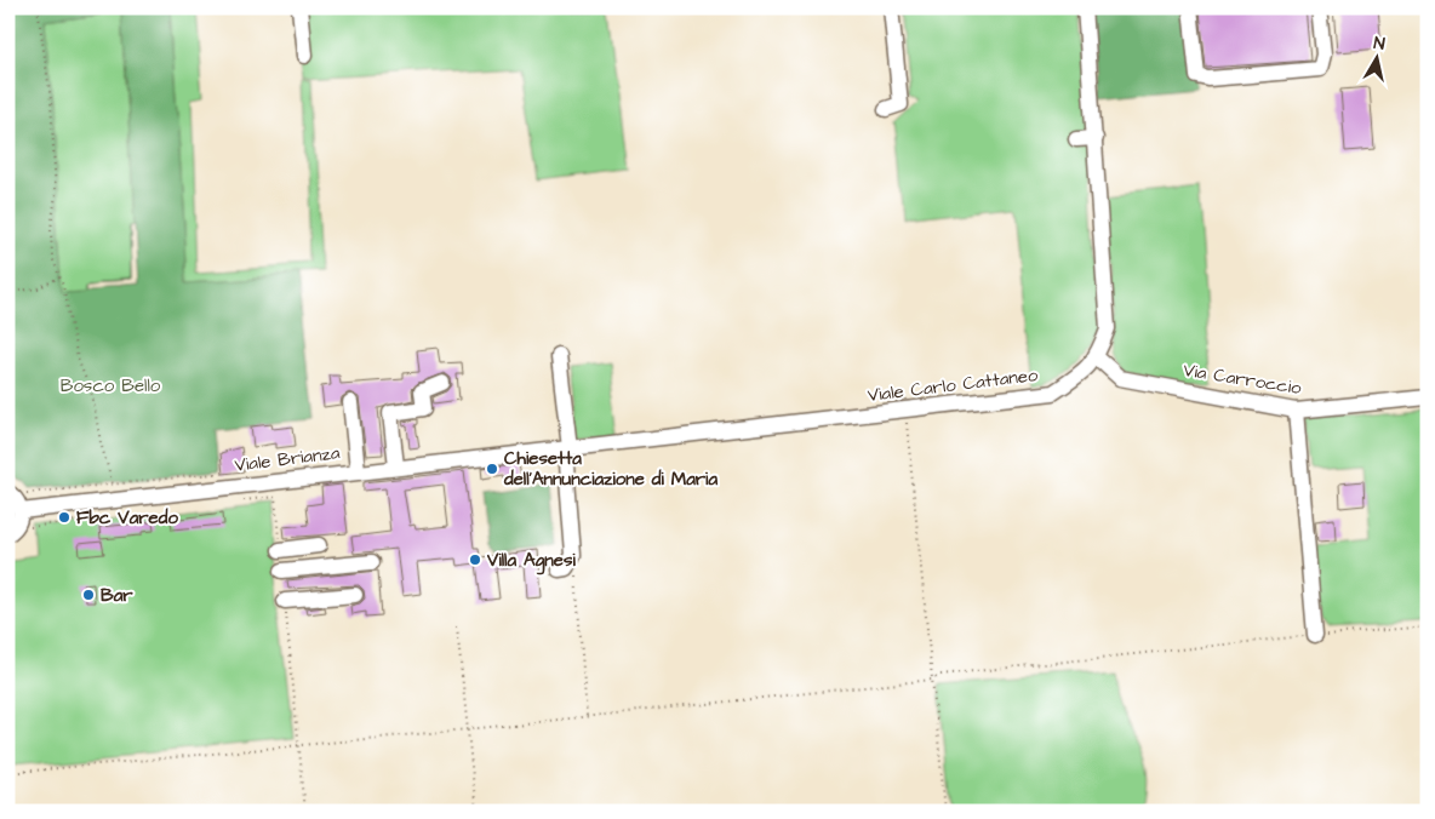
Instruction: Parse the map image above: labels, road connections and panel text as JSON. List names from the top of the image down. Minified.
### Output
{"streets":{"street":["Via Carroccio","Viale Carlo Cattaneo","Viale Brianza"]},"crossings":[["Via Carroccio","Viale Carlo Cattaneo"],["Viale Carlo Cattaneo","Viale Brianza"]],"parks":["Bosco Bello"],"places":["Chiesetta dell'Annunciazione di Maria","Fbc Varedo","Villa Agnesi","Bar"],"north":"top"}
